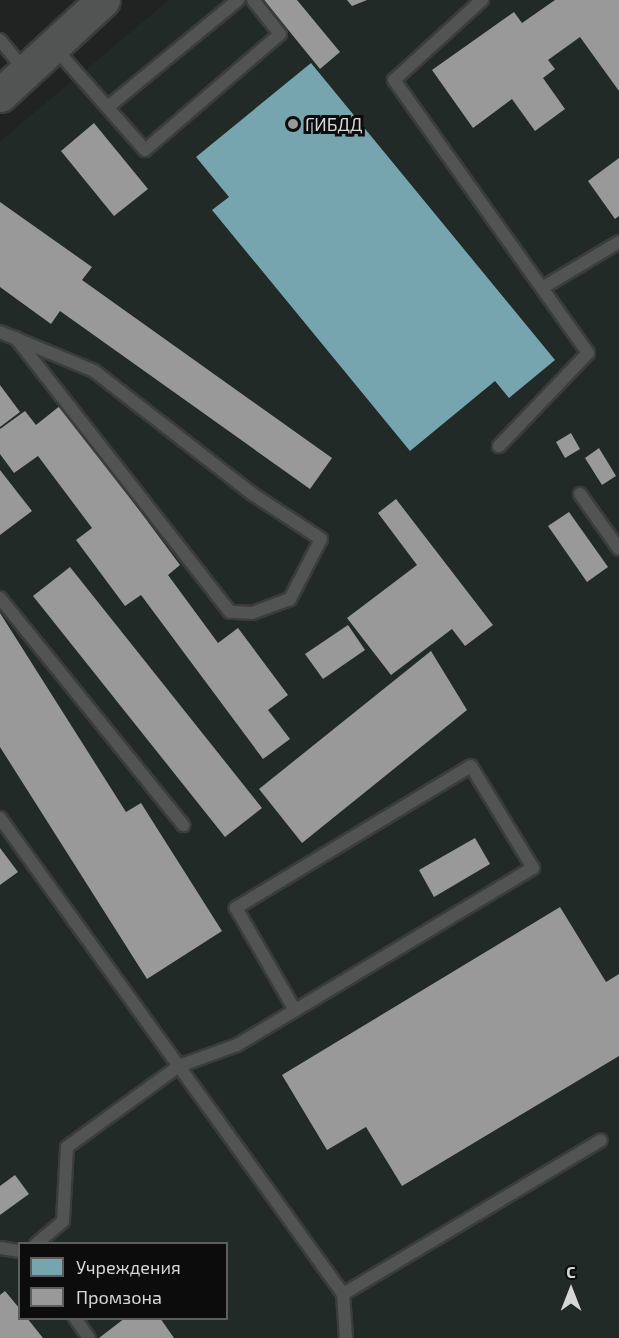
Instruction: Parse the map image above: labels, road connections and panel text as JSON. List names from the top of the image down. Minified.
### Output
{"places":["ГИБДД"],"legend":["Учреждения","Промзона"],"north":"top"}
